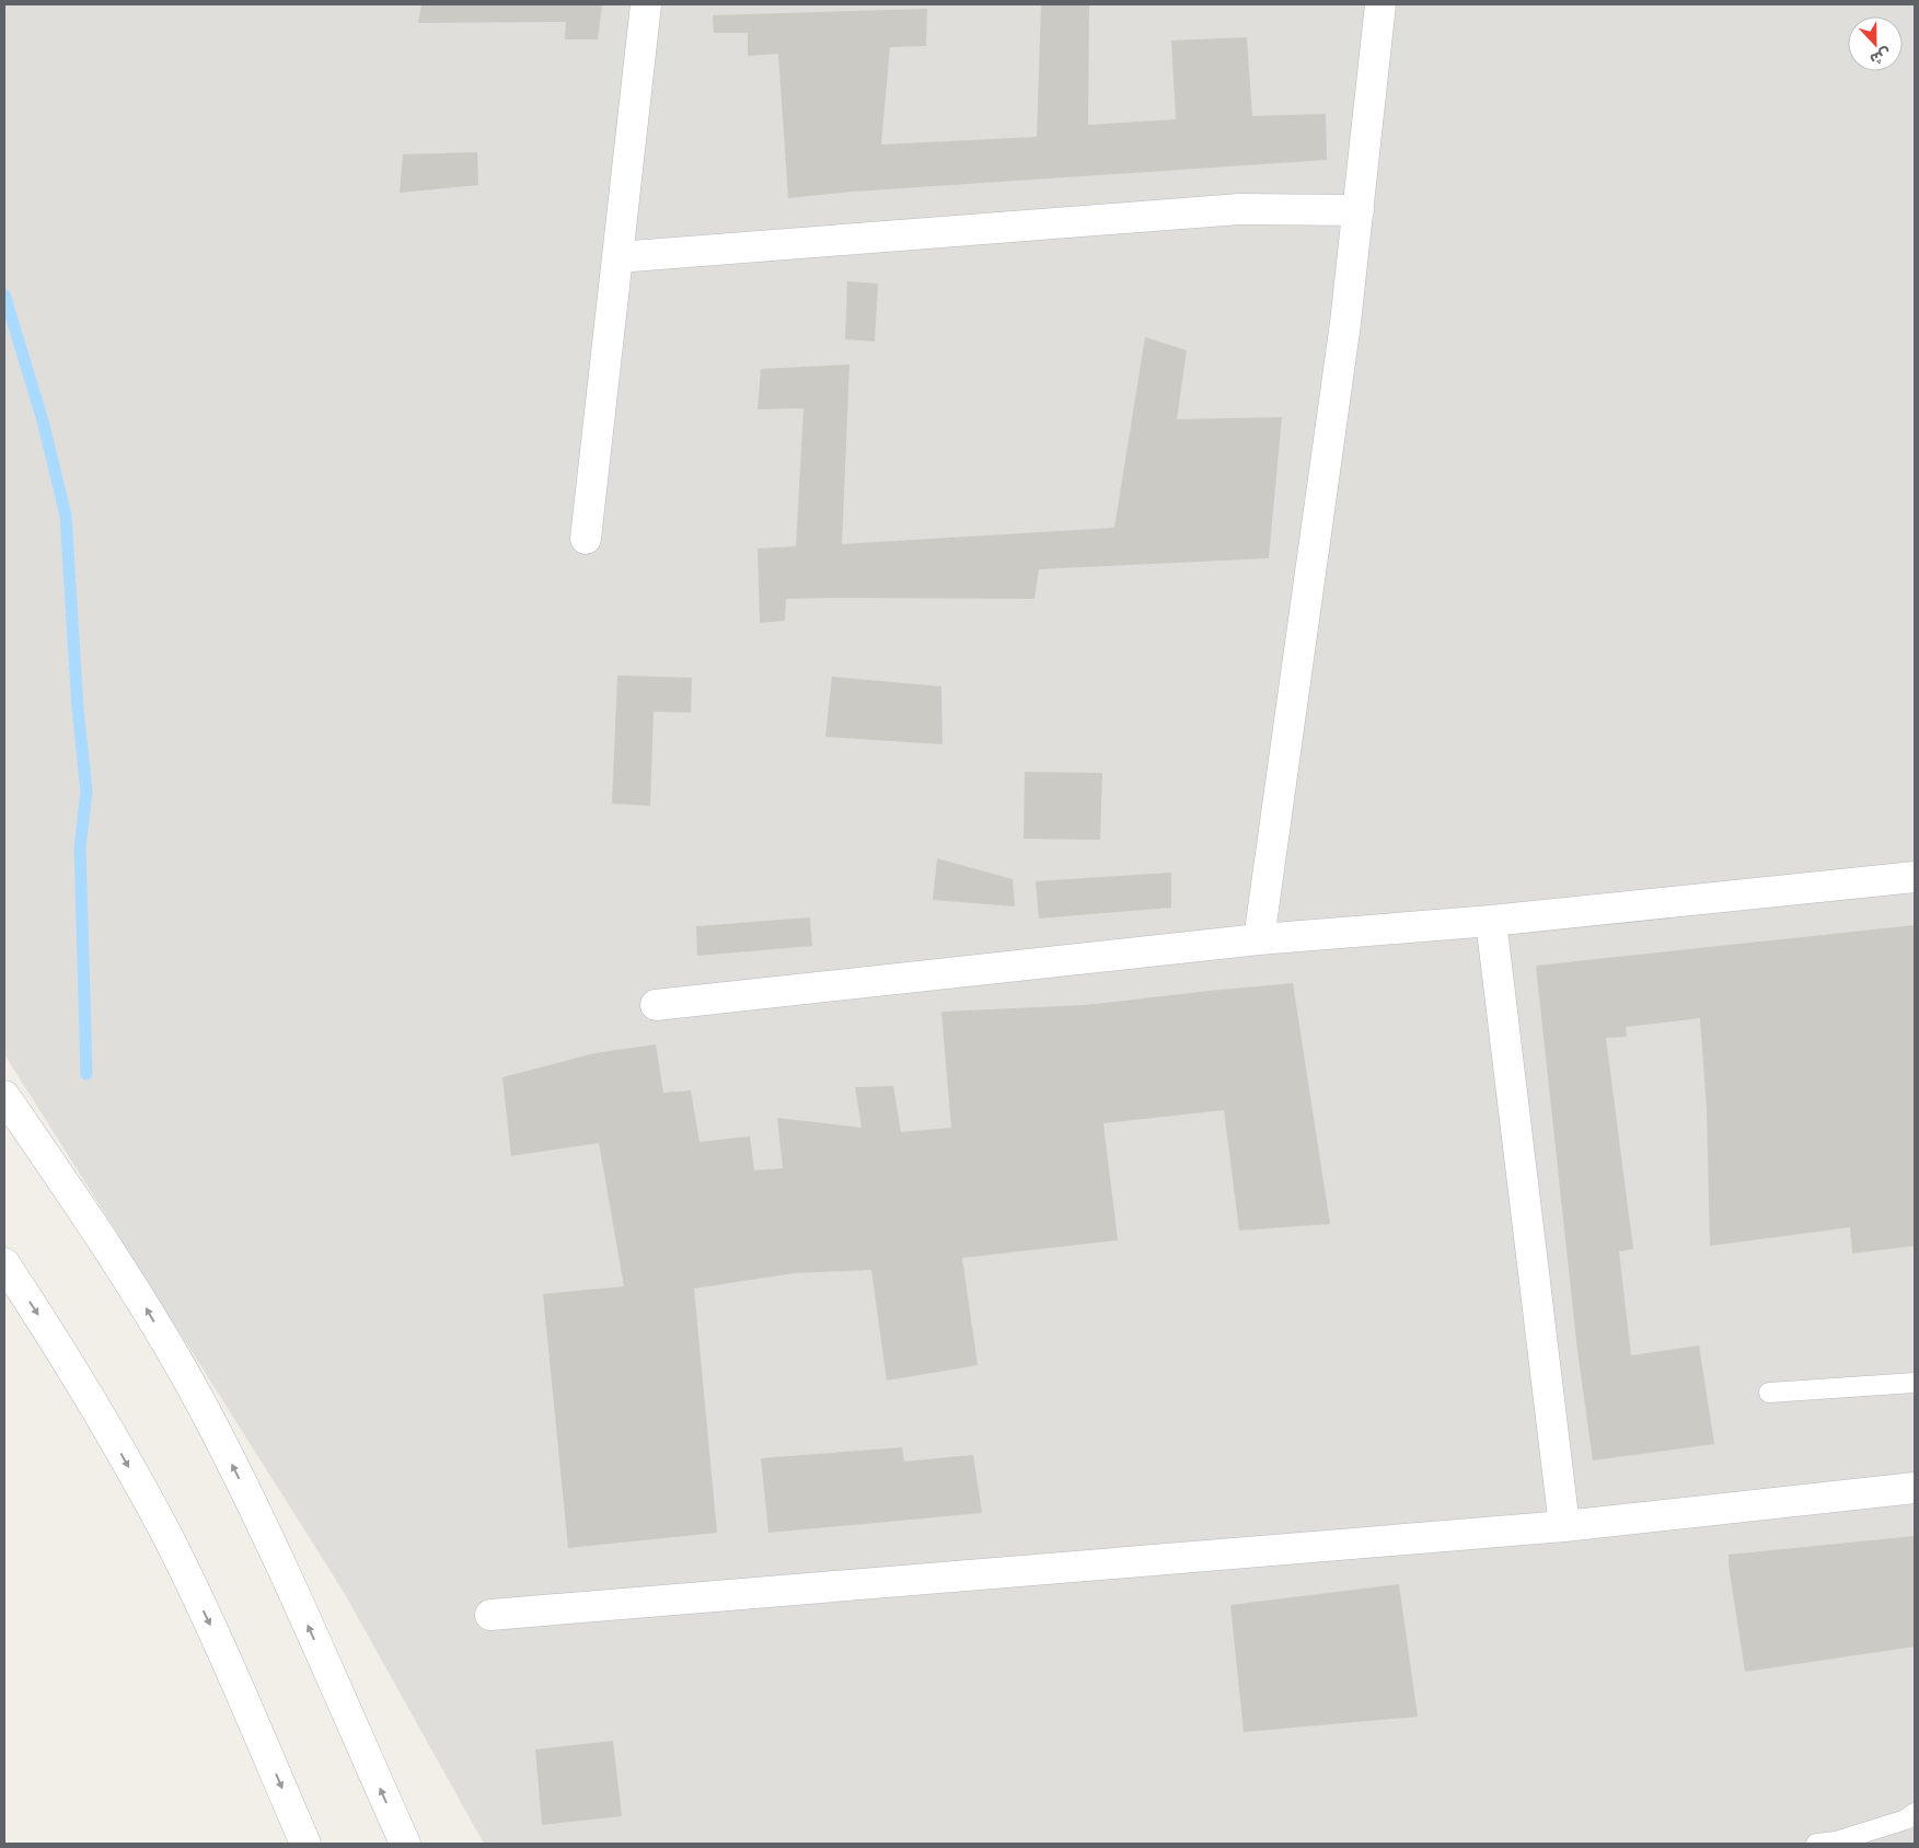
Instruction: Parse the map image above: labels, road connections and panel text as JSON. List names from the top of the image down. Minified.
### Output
{"north":"bottom"}
